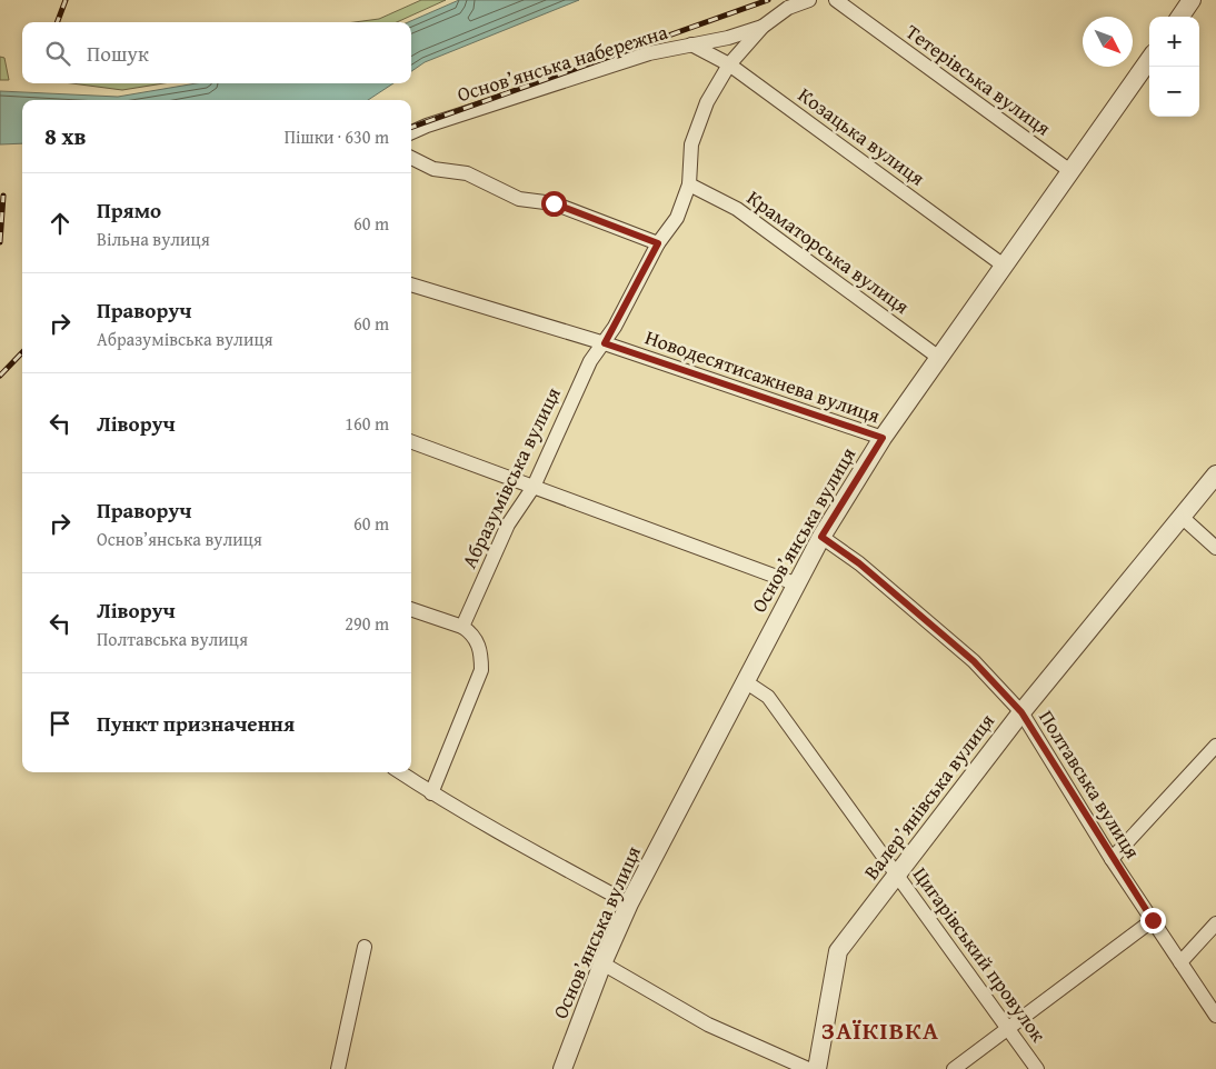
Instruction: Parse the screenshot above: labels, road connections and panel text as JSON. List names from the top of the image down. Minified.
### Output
{"streets":{"street":["Основ’янська набережна","Тетерівська вулиця","Козацька вулиця","Краматорська вулиця","Новодесятисажнева вулиця","Абразумівська вулиця","Основ’янська вулиця","Полтавська вулиця","Валер’янівська вулиця","Цигарівський провулок"]},"crossings":[["Основ’янська набережна","Козацька вулиця"],["Основ’янська набережна","Абразумівська вулиця"],["Тетерівська вулиця","Основ’янська вулиця"],["Козацька вулиця","Абразумівська вулиця"],["Козацька вулиця","Основ’янська вулиця"],["Краматорська вулиця","Абразумівська вулиця"],["Краматорська вулиця","Основ’янська вулиця"],["Новодесятисажнева вулиця","Абразумівська вулиця"],["Новодесятисажнева вулиця","Основ’янська вулиця"],["Основ’янська вулиця","Полтавська вулиця"],["Основ’янська вулиця","Цигарівський провулок"],["Полтавська вулиця","Валер’янівська вулиця"],["Валер’янівська вулиця","Цигарівський провулок"]],"districts":["ЗАЇКІВКА"],"north":"bottom right","page":{"map_buttons":["+","−"],"search":"Пошук","heading":["8 хв","Пішки · 630 m"],"list":[["Прямо","Вільна вулиця","60 m"],["Праворуч","Абразумівська вулиця","60 m"],["Ліворуч","160 m"],["Праворуч","Основ’янська вулиця","60 m"],["Ліворуч","Полтавська вулиця","290 m"],"Пункт призначення"]}}
